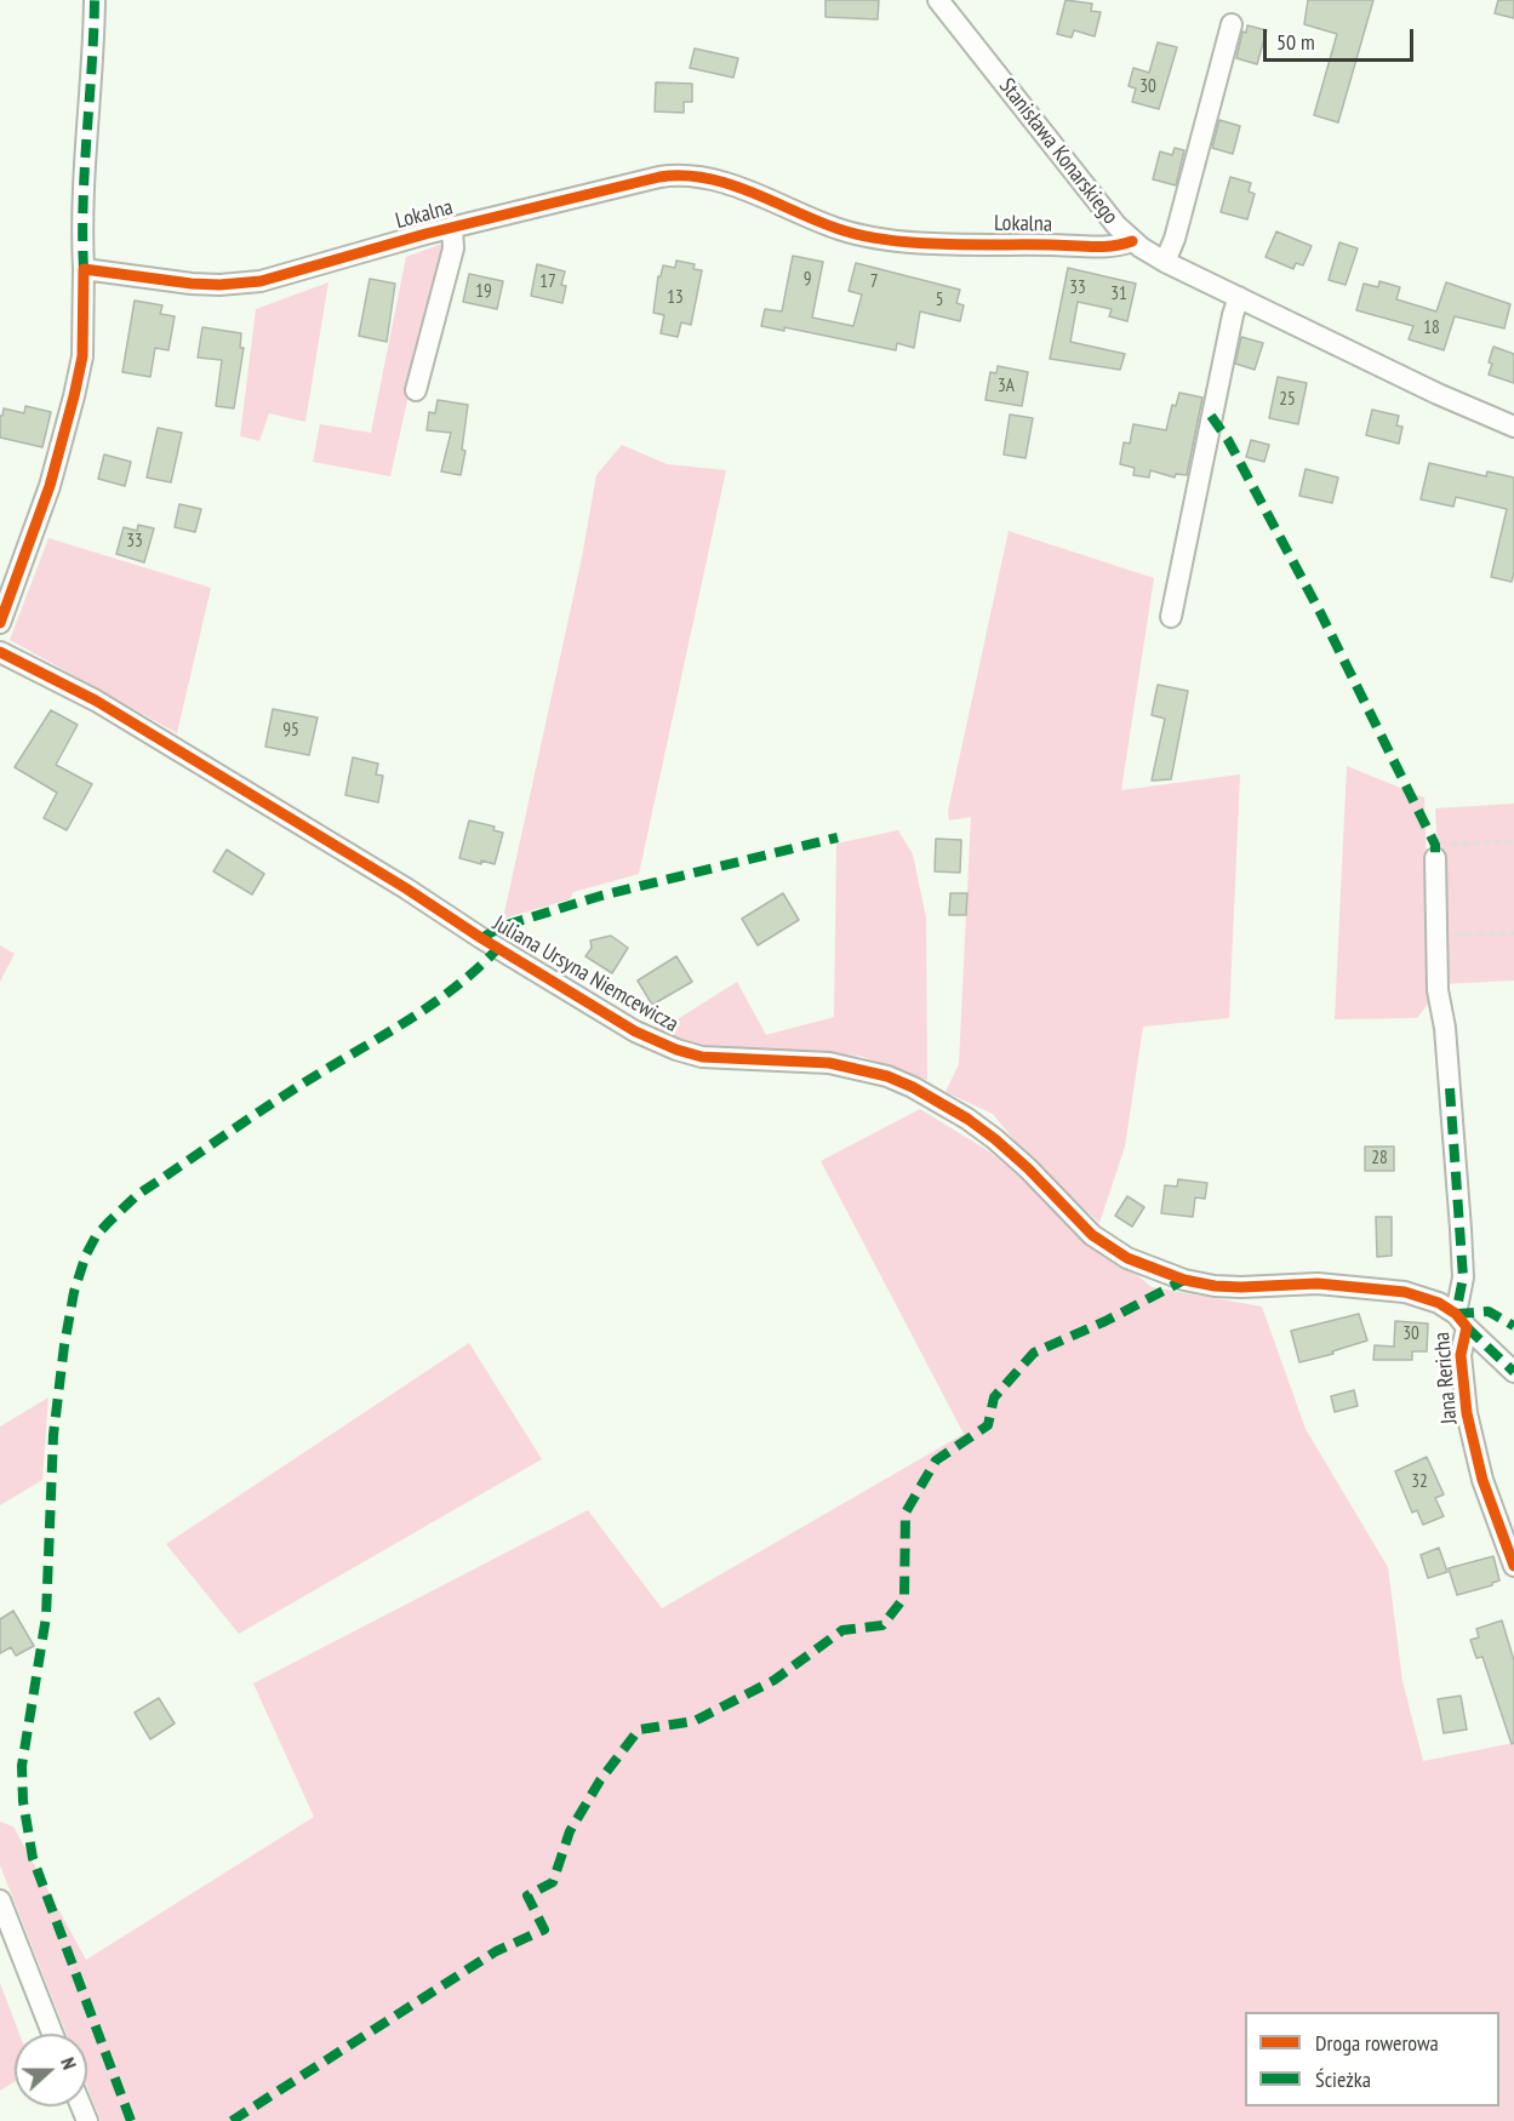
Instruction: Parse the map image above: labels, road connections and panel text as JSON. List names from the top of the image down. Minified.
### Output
{"streets":{"street":["Stanisława Konarskiego","Lokalna","Juliana Ursyna Niemcewicza","Jana Rericha"]},"crossings":[["Stanisława Konarskiego","Lokalna"],["Juliana Ursyna Niemcewicza","Jana Rericha"]],"house_numbers":["30","9","17","7","33","19","31","13","5","18","3A","25","33","95","28","30","32"],"legend":["Droga rowerowa","Ścieżka"],"scale_bar":"50 m","north":"right"}
